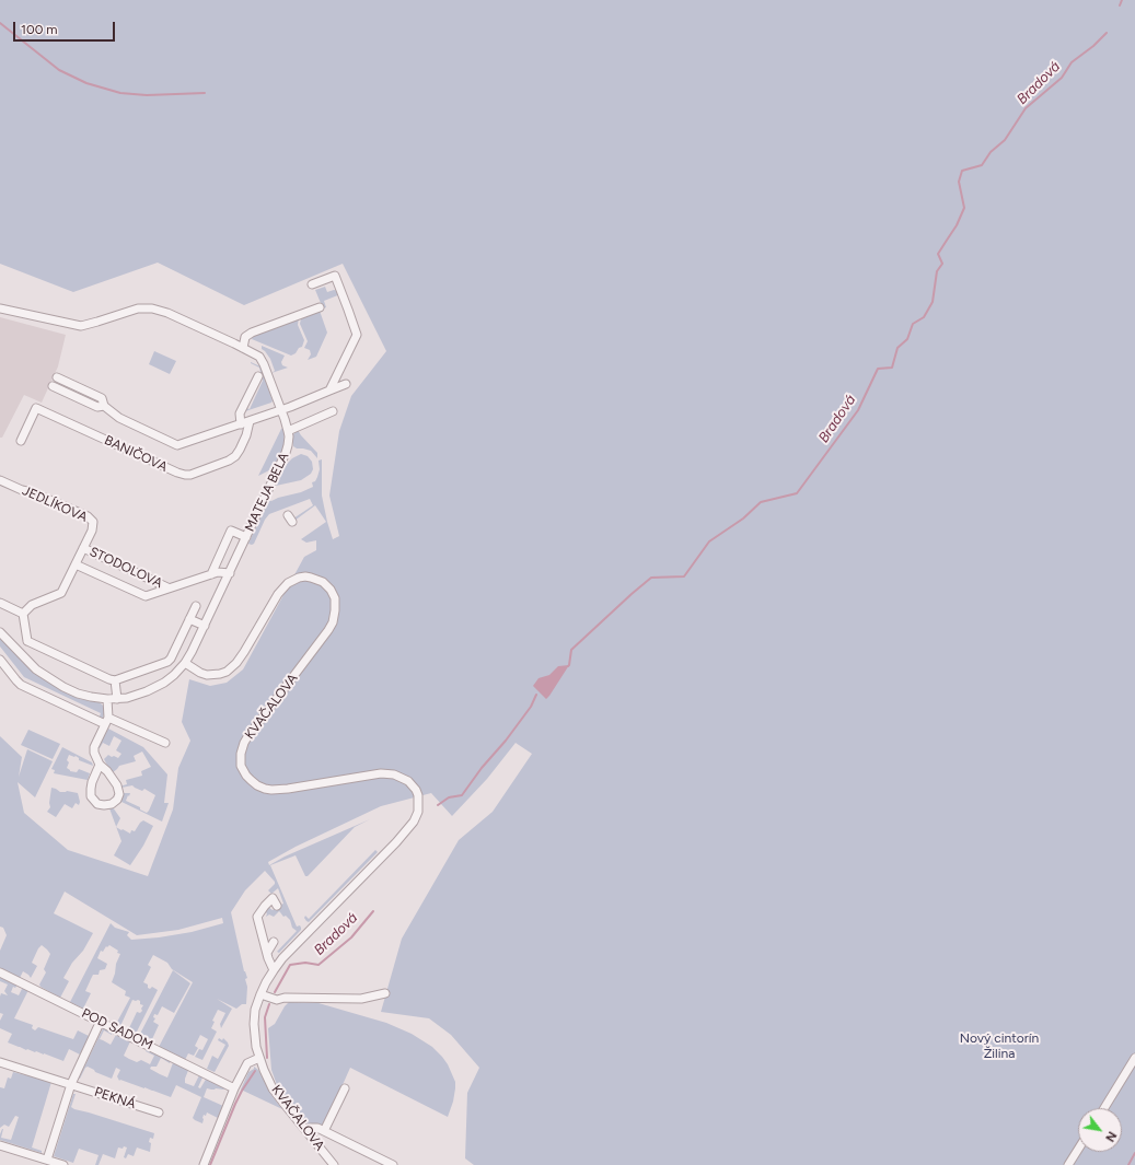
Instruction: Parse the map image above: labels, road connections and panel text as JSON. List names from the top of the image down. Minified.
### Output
{"streets":{"street":["BANIČOVA","MATEJA BELA","JEDLÍKOVA","STODOLOVA","KVAČALOVA","POD SADOM","PEKNÁ"]},"crossings":[["BANIČOVA","MATEJA BELA"],["MATEJA BELA","STODOLOVA"],["MATEJA BELA","KVAČALOVA"],["JEDLÍKOVA","STODOLOVA"]],"water":["Bradová"],"parks":["Nový cintorín Žilina"],"scale_bar":"100 m","north":"bottom right"}
